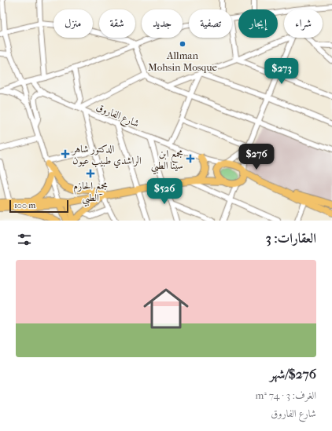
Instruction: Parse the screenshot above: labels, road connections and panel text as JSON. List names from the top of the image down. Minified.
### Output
{"streets":{"main road":["شارع الفاروق"]},"places":{"other":["Allman Mohsin Mosque"],"health":["الدكتور شاهر الراشدي طبيب عيون","مجمع ابن سينا الطبي","مجمع الحازم الطبي"]},"scale_bar":"100 m","page":{"chip":["شراء","إيجار","تصفية","جديد","شقة","منزل"],"price":["$273","$276","$526"],"scale":"100 m","heading":"العقارات: 3","list":[{"name":"$276/شهر","note":"الغرف: 3 · 74 m² · شارع الفاروق"}]}}
